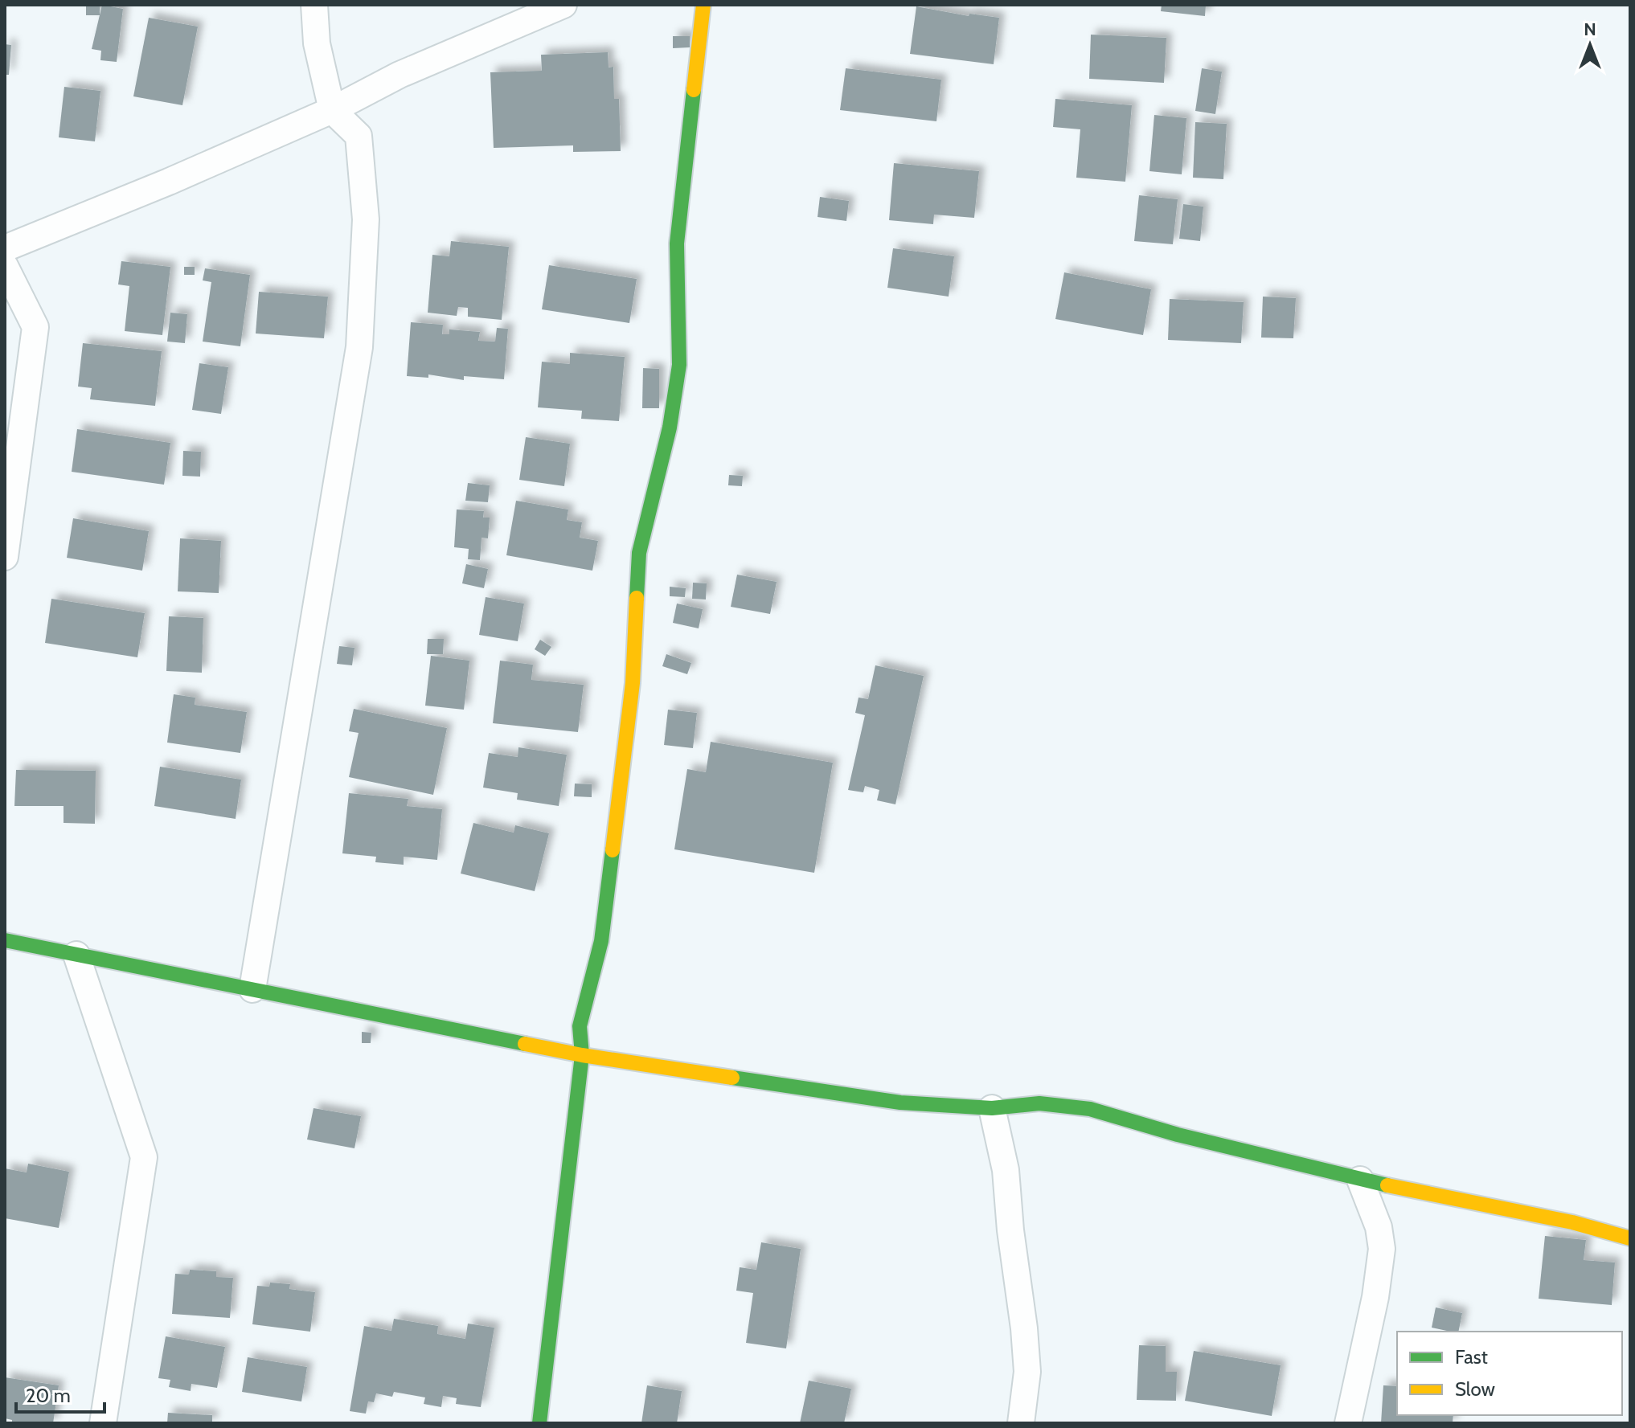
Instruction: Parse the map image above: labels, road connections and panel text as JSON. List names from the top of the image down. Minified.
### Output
{"legend":["Fast","Slow"],"scale_bar":"20 m","north":"top"}
